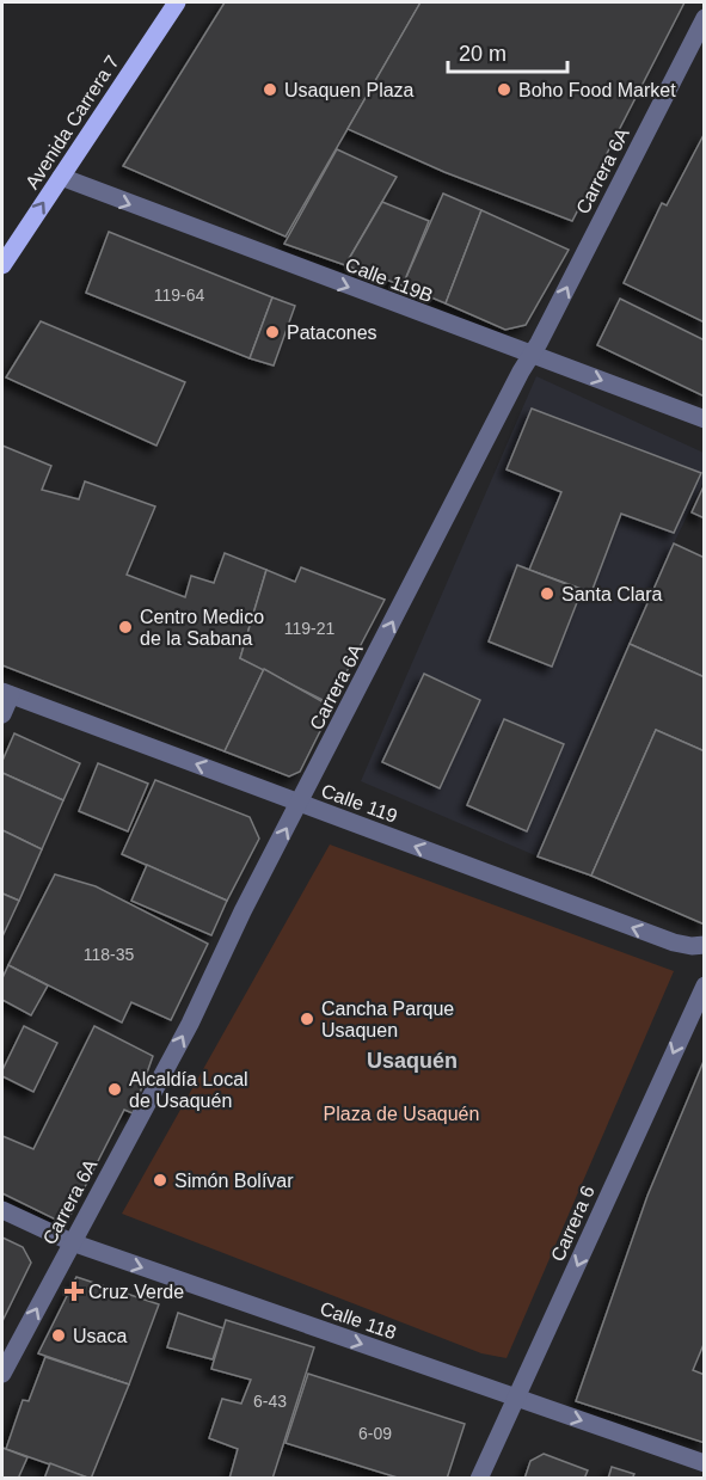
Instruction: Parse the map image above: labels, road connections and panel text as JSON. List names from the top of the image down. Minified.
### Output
{"streets":{"main road":["Avenida Carrera 7"],"street":["Carrera 6A","Calle 119B","Calle 119","Carrera 6","Calle 118"]},"crossings":[["Avenida Carrera 7","Calle 119B"],["Carrera 6A","Calle 119B"],["Carrera 6A","Calle 119"],["Carrera 6A","Calle 118"],["Carrera 6","Calle 118"]],"one_way":["Carrera 6A","Calle 119B","Calle 119","Carrera 6","Calle 118"],"districts":["Usaquén"],"parks":["Plaza de Usaquén"],"places":{"other":["Usaquen Plaza","Boho Food Market","Patacones","Santa Clara","Centro Medico de la Sabana","Cancha Parque Usaquen","Alcaldía Local de Usaquén","Simón Bolívar","Usaca"],"health":["Cruz Verde"]},"house_numbers":["119-64","119-21","118-35","6-43","6-09"],"scale_bar":"20 m"}
